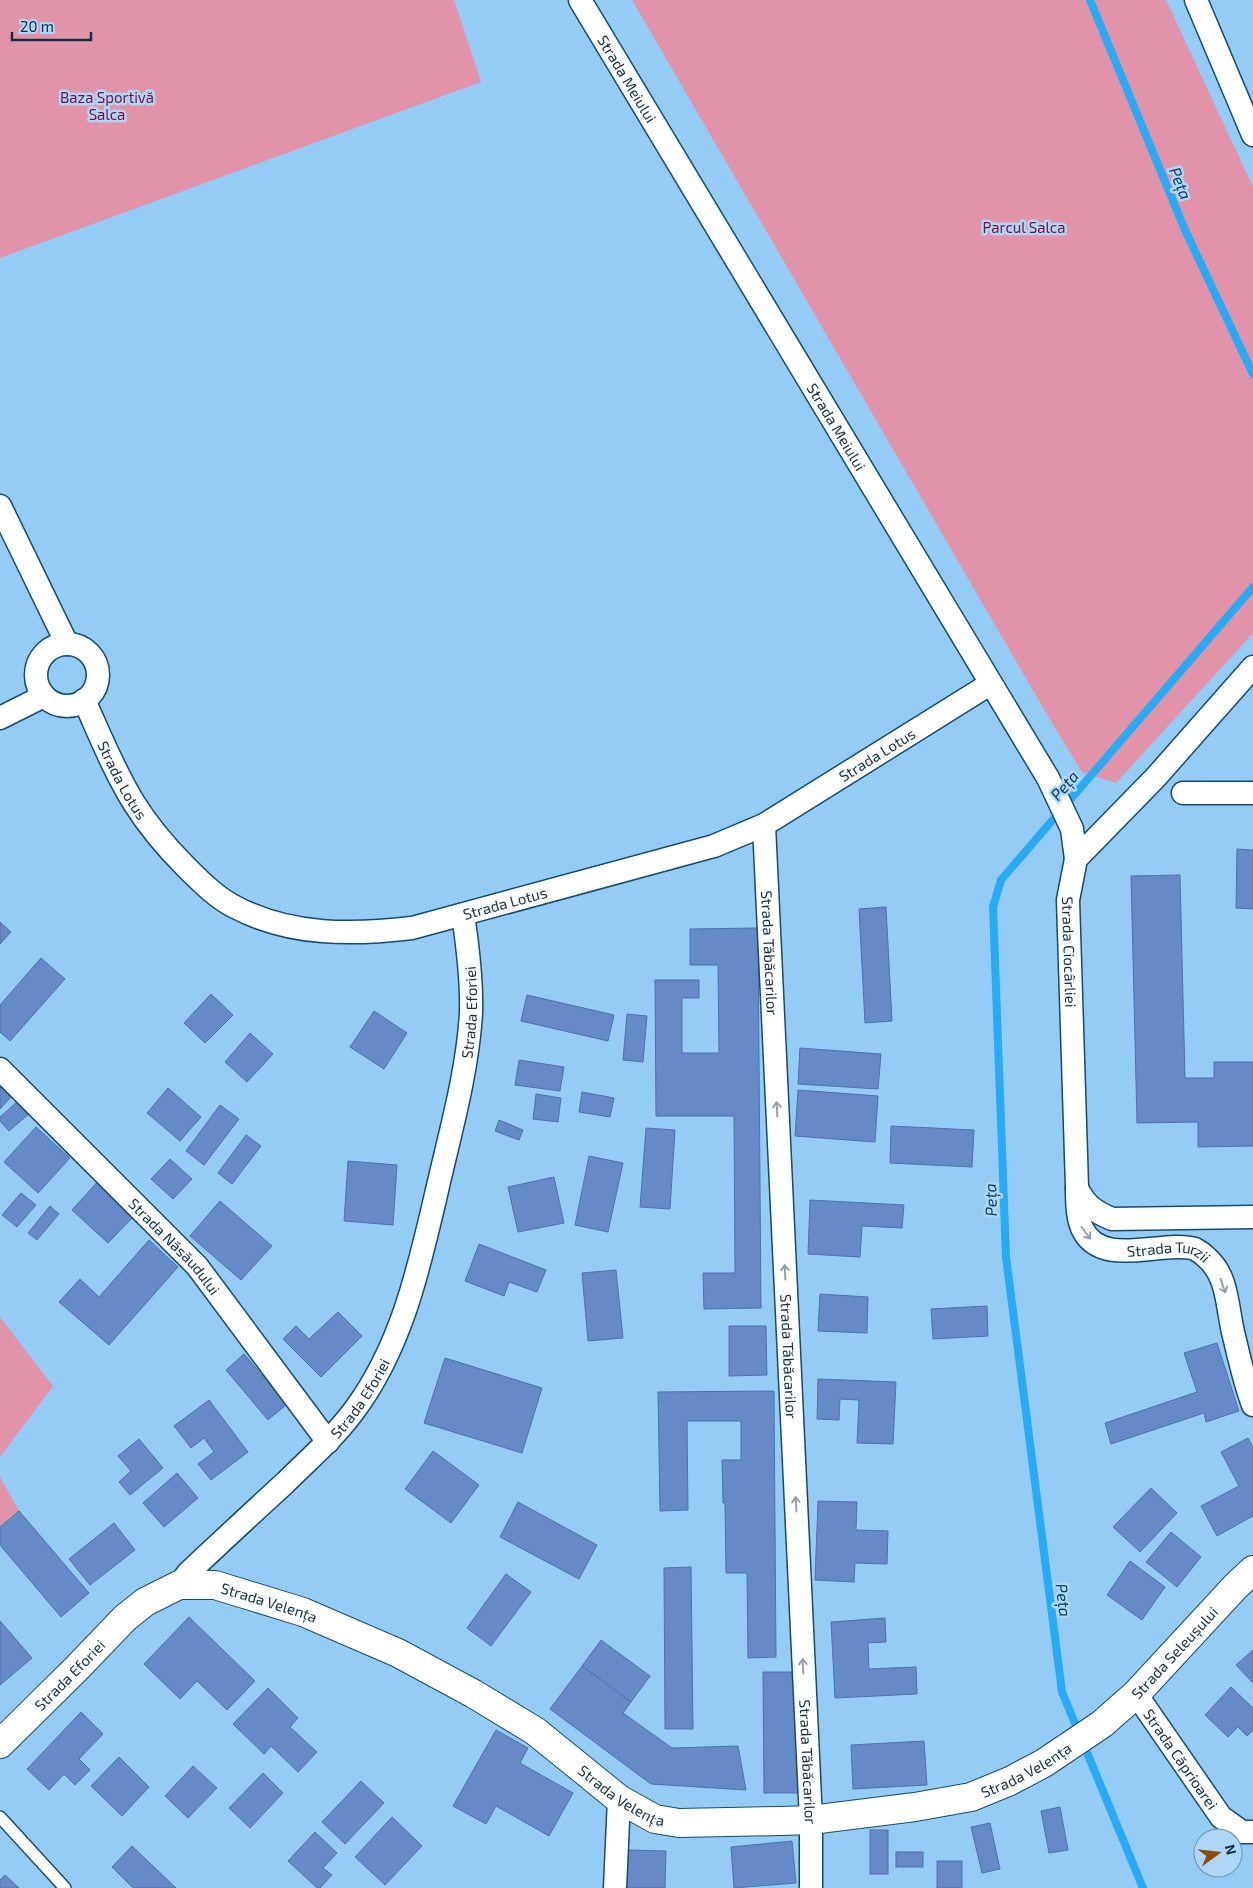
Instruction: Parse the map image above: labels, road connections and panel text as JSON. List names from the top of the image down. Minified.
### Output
{"streets":{"main road":["Strada Eforiei","Strada Velența","Strada Seleușului"],"street":["Strada Meiului","Strada Lotus","Strada Tăbăcarilor","Strada Ciocârliei","Strada Năsăudului","Strada Turzii","Strada Căprioarei"]},"crossings":[["Strada Meiului","Strada Lotus"],["Strada Meiului","Strada Ciocârliei"],["Strada Lotus","Strada Tăbăcarilor"],["Strada Lotus","Strada Eforiei"],["Strada Tăbăcarilor","Strada Velența"],["Strada Ciocârliei","Strada Turzii"],["Strada Eforiei","Strada Năsăudului"],["Strada Eforiei","Strada Velența"],["Strada Velența","Strada Seleușului"],["Strada Seleușului","Strada Căprioarei"]],"one_way":["Strada Tăbăcarilor","Strada Turzii"],"water":["Peța"],"parks":["Baza Sportivă Salca","Parcul Salca"],"scale_bar":"20 m","north":"right"}
